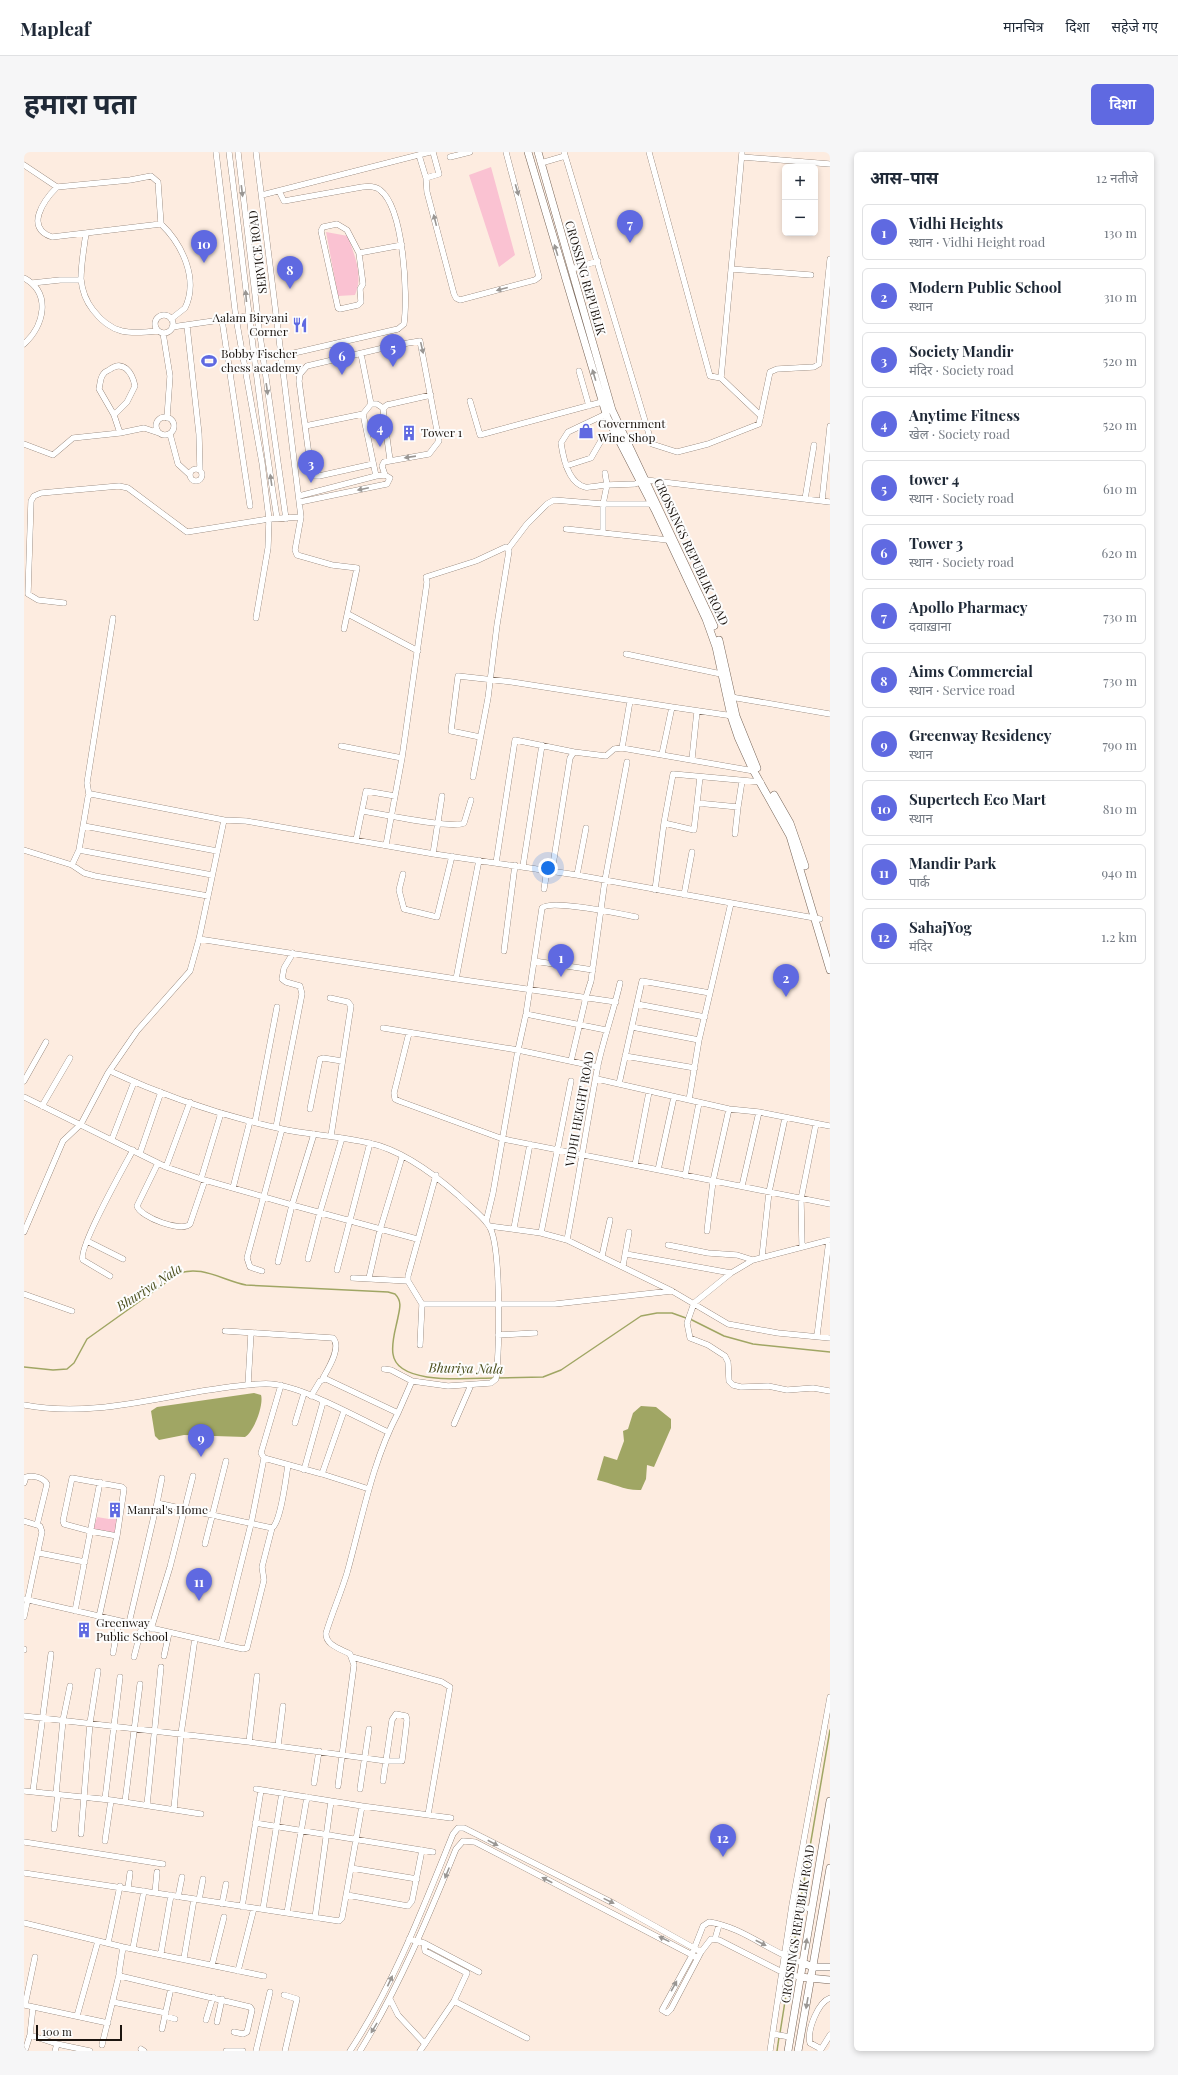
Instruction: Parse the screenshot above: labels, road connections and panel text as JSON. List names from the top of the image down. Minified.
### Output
{"streets":{"street":["SERVICE ROAD","CROSSING REPUBLIK","CROSSINGS REPUBLIK ROAD","VIDHI HEIGHT ROAD"]},"crossings":[["CROSSING REPUBLIK","CROSSINGS REPUBLIK ROAD"]],"water":["Bhuriya Nala"],"places":{"restaurant":["Aalam Biryani Corner"],"sports":["Bobby Fischer chess academy"],"shop":["Government Wine Shop"],"building":["Tower 1","Manral's Home","Greenway Public School"]},"scale_bar":"100 m","page":{"header":"Mapleaf","nav":["मानचित्र","दिशा","सहेजे गए"],"title":"हमारा पता","buttons":"दिशा","heading":["आस-पास","12 नतीजे"],"map_buttons":["+","−"],"list":[{"mark":"1","name":"Vidhi Heights","note":"स्थान · Vidhi Height road","value":"130 m"},{"mark":"2","name":"Modern Public School","note":"स्थान","value":"310 m"},{"mark":"3","name":"Society Mandir","note":"मंदिर · Society road","value":"520 m"},{"mark":"4","name":"Anytime Fitness","note":"खेल · Society road","value":"520 m"},{"mark":"5","name":"tower 4","note":"स्थान · Society road","value":"610 m"},{"mark":"6","name":"Tower 3","note":"स्थान · Society road","value":"620 m"},{"mark":"7","name":"Apollo Pharmacy","note":"दवाख़ाना","value":"730 m"},{"mark":"8","name":"Aims Commercial","note":"स्थान · Service road","value":"730 m"},{"mark":"9","name":"Greenway Residency","note":"स्थान","value":"790 m"},{"mark":"10","name":"Supertech Eco Mart","note":"स्थान","value":"810 m"},{"mark":"11","name":"Mandir Park","note":"पार्क","value":"940 m"},{"mark":"12","name":"SahajYog","note":"मंदिर","value":"1.2 km"}],"pins":["7","10","8","5","6","4","3","1","2","9","11","12"],"scale":"100 m"}}
